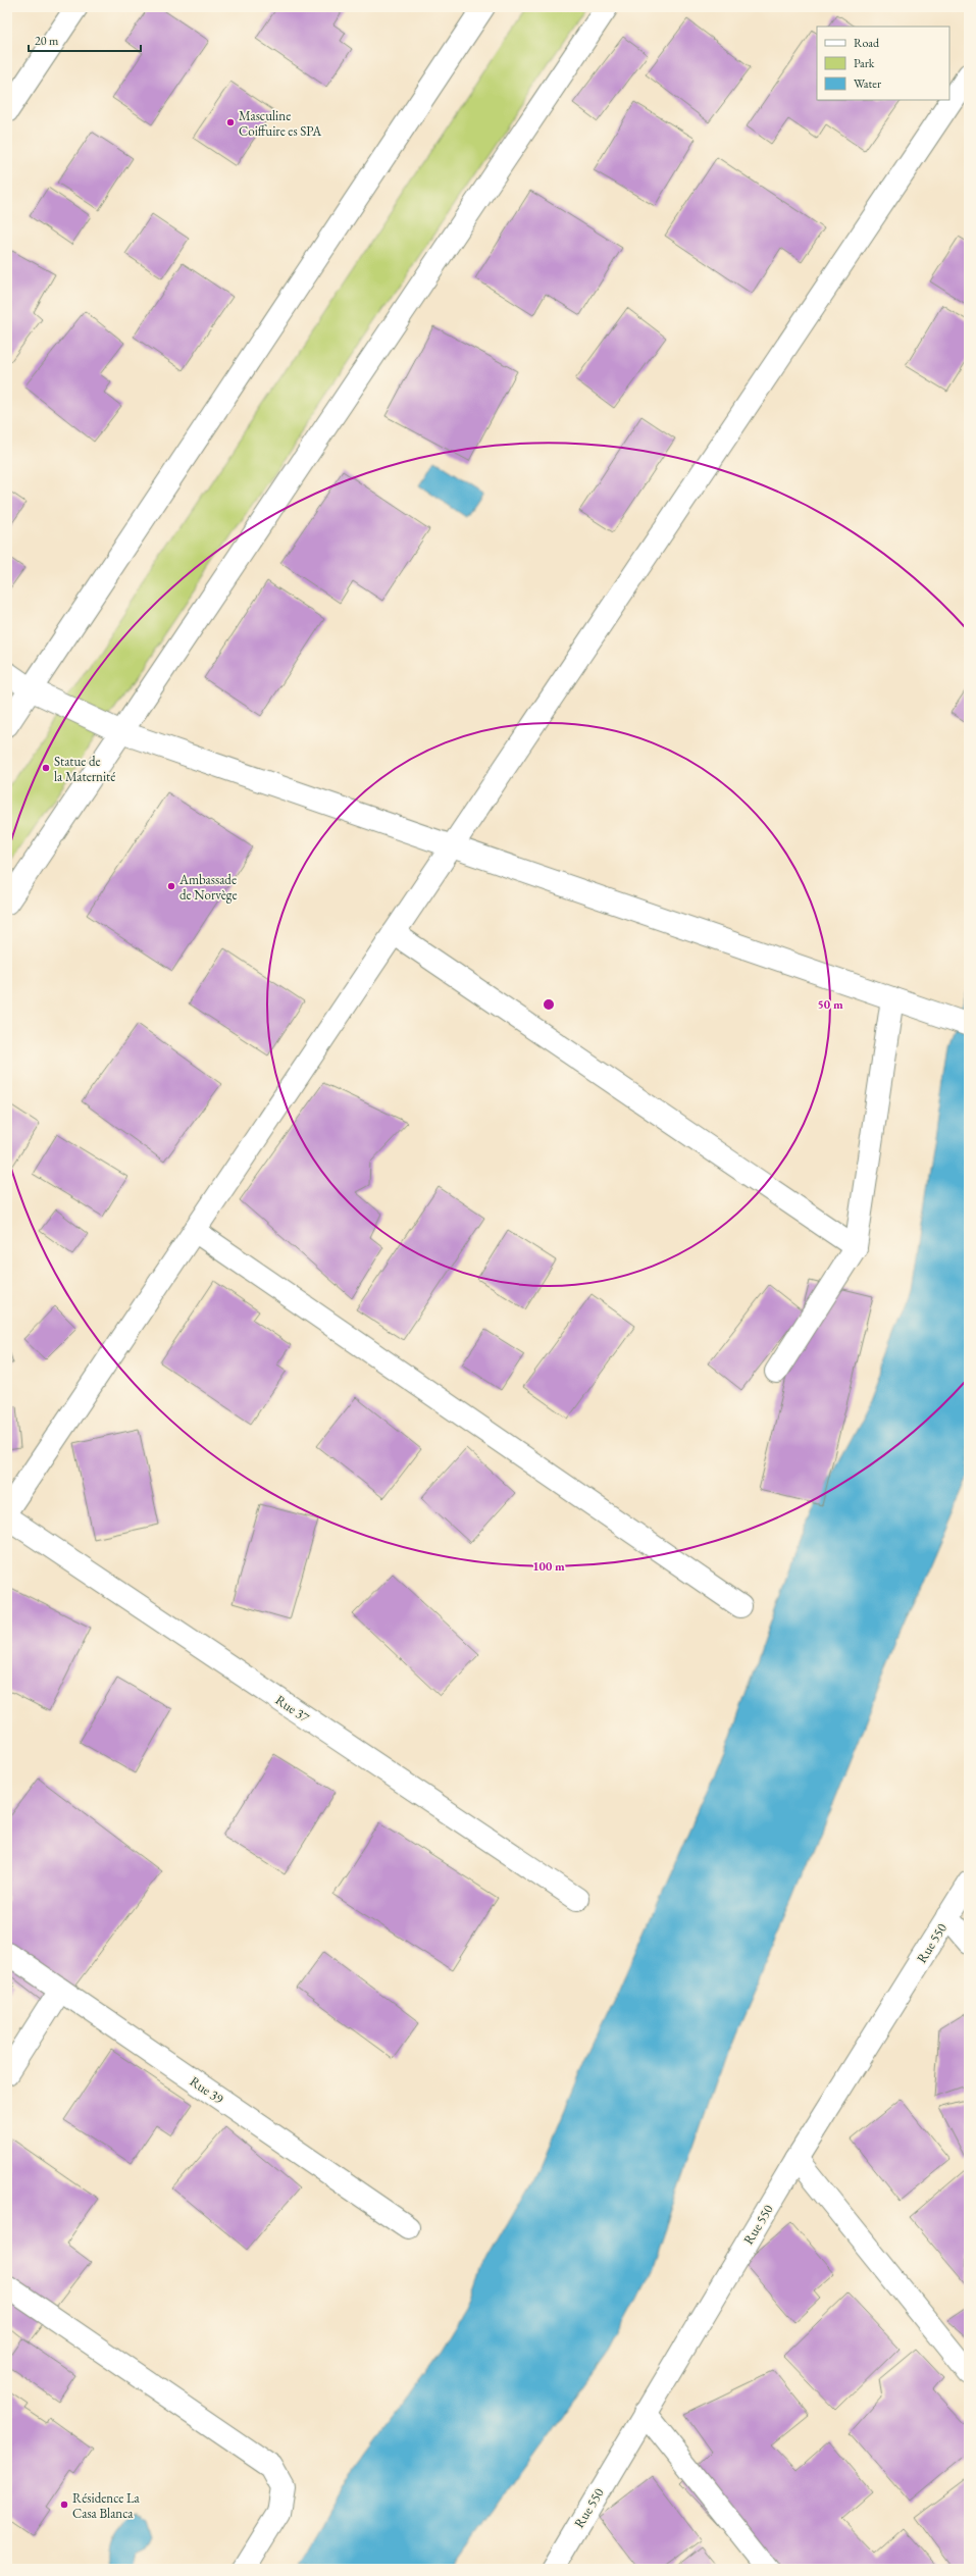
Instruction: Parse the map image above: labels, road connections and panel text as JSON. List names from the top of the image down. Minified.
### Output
{"streets":{"street":["Rue 37","Rue 550","Rue 39"]},"places":["Masculine Coiffuire es SPA","Statue de la Maternité","Ambassade de Norvège","Résidence La Casa Blanca"],"legend":["Road","Park","Water"],"scale_bar":"20 m","rings":["50 m","100 m"]}
